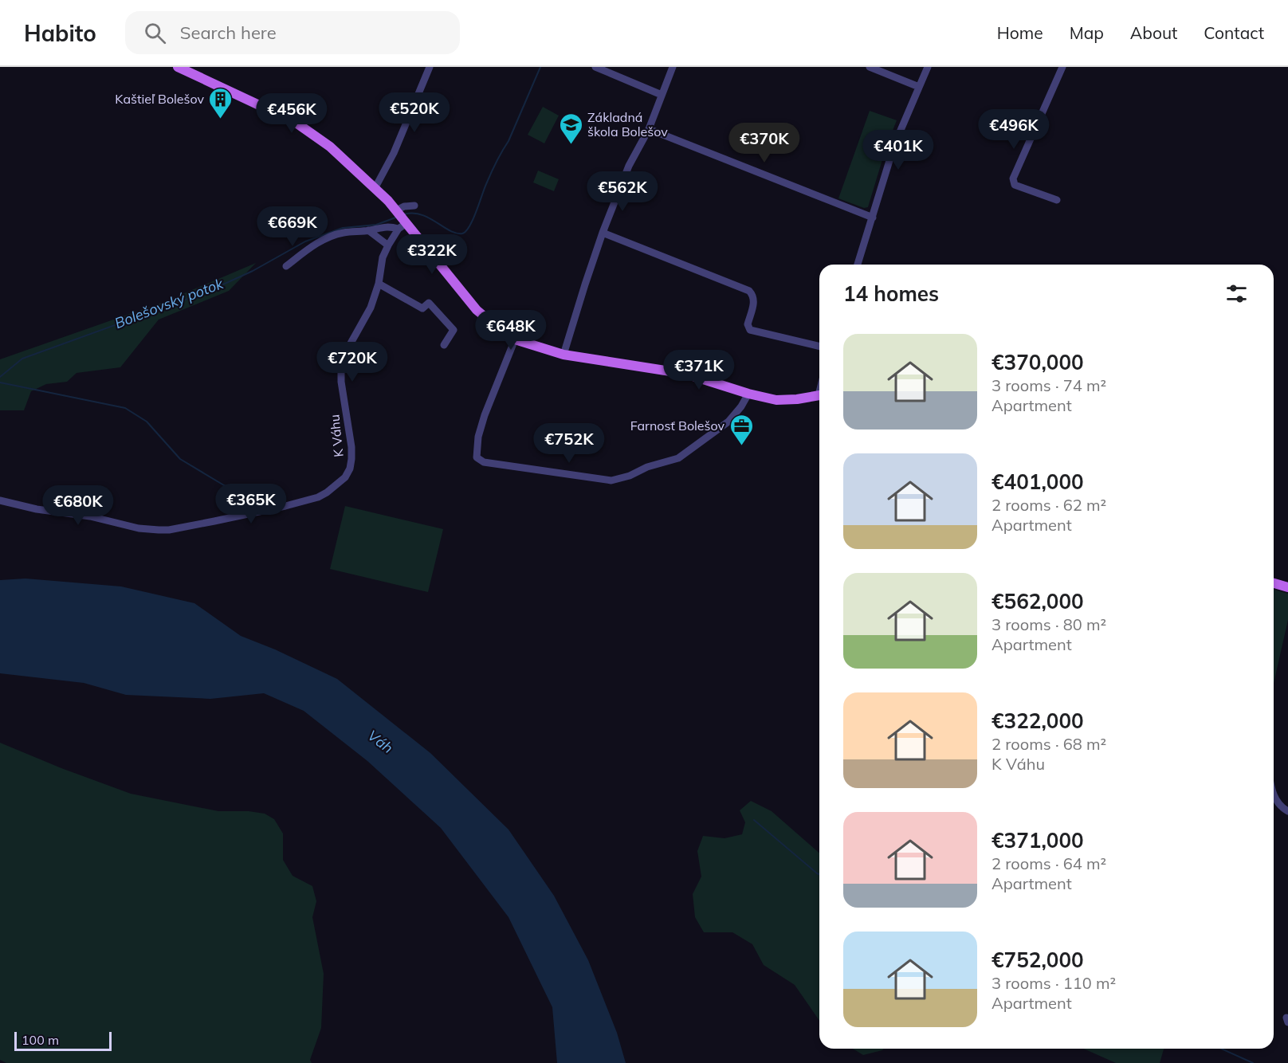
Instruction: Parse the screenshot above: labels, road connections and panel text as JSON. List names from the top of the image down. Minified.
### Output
{"streets":{"street":["K Váhu"]},"water":["Bolešovský potok","Váh"],"places":{"building":["Kaštieľ Bolešov"],"school or university":["Základná škola Bolešov"],"office":["Farnosť Bolešov"]},"scale_bar":"100 m","page":{"header":"Habito","search":"Search here","nav":["Home","Map","About","Contact"],"price":["€520K","€456K","€496K","€370K","€401K","€562K","€669K","€322K","€648K","€720K","€371K","€752K","€365K","€680K"],"heading":"14 homes","list":[{"name":"€370,000","note":"3 rooms · 74 m² · Apartment"},{"name":"€401,000","note":"2 rooms · 62 m² · Apartment"},{"name":"€562,000","note":"3 rooms · 80 m² · Apartment"},{"name":"€322,000","note":"2 rooms · 68 m² · K Váhu"},{"name":"€371,000","note":"2 rooms · 64 m² · Apartment"},{"name":"€752,000","note":"3 rooms · 110 m² · Apartment"}],"scale":"100 m"}}
